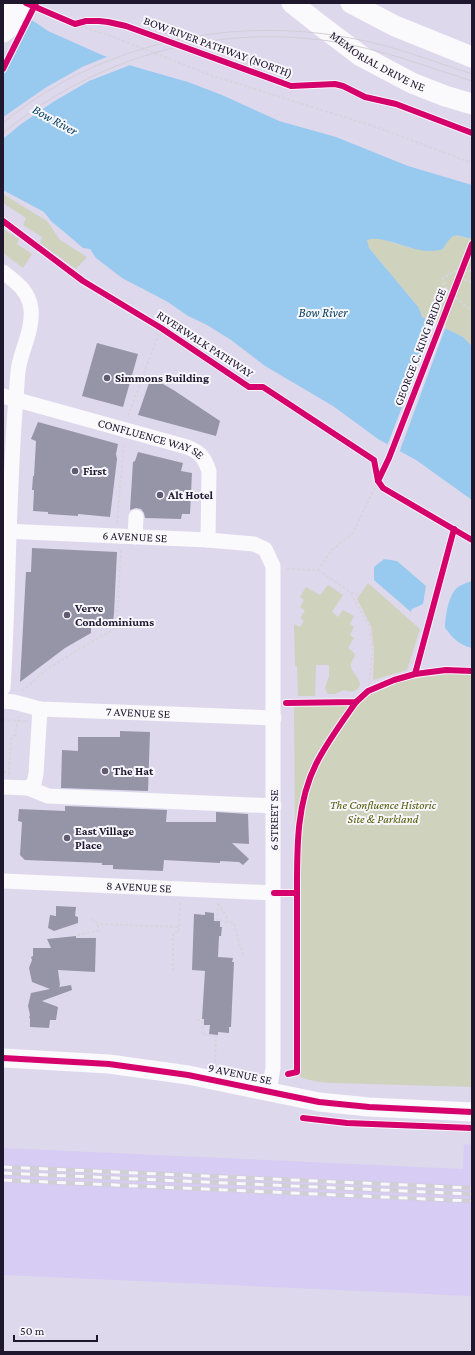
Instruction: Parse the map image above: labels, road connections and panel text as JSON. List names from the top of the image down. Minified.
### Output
{"streets":{"highway":["MEMORIAL DRIVE NE"],"main road":["9 AVENUE SE"],"street":["CONFLUENCE WAY SE","6 AVENUE SE","7 AVENUE SE","6 STREET SE","8 AVENUE SE"],"cycle path":["BOW RIVER PATHWAY (NORTH)","RIVERWALK PATHWAY","GEORGE C. KING BRIDGE"]},"crossings":[["CONFLUENCE WAY SE","6 AVENUE SE"],["6 AVENUE SE","6 STREET SE"],["7 AVENUE SE","6 STREET SE"],["6 STREET SE","8 AVENUE SE"],["6 STREET SE","9 AVENUE SE"]],"water":["Bow River"],"parks":["The Confluence Historic Site & Parkland"],"places":["Simmons Building","First","Alt Hotel","Verve Condominiums","The Hat","East Village Place"],"scale_bar":"50 m"}
